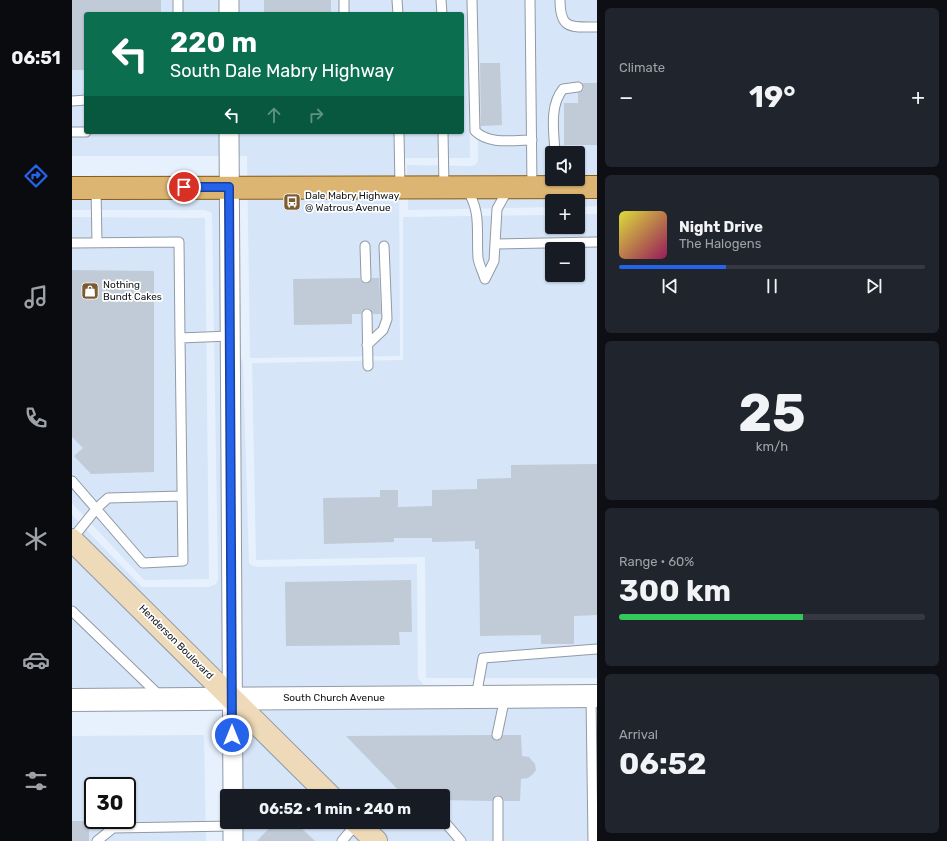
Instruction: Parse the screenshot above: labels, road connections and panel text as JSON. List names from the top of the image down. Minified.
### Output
{"streets":{"main road":["Henderson Boulevard"],"street":["South Church Avenue"]},"crossings":[["Henderson Boulevard","South Church Avenue"]],"places":{"bus stop":["Dale Mabry Highway @ Watrous Avenue"],"shop":["Nothing Bundt Cakes"]},"page":{"tabs":"06:51","tile":["Climate",["25","km/h"],["Range · 60%","300 km"],["Arrival","06:52"]],"turn":["220 m","South Dale Mabry Highway"],"heat":["−","19°","+"],"map_buttons":["+","−"],"song":["Night Drive","The Halogens"],"limit":"30","trip":"06:52 · 1 min · 240 m"}}
